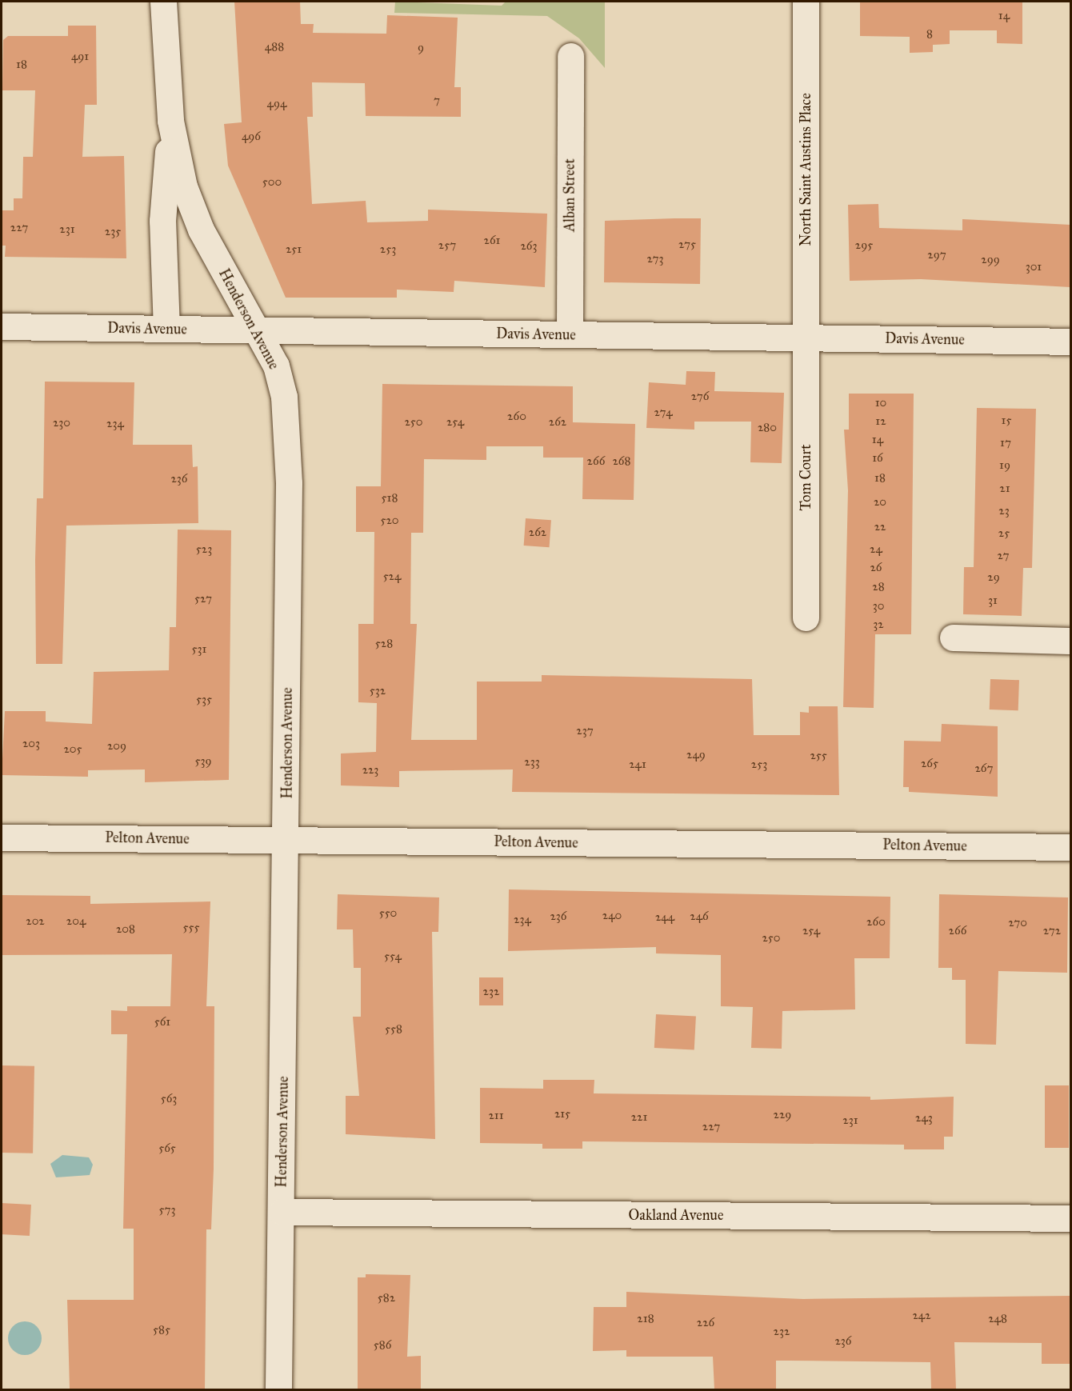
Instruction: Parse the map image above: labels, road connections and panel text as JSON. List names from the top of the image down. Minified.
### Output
{"streets":{"street":["North Saint Austins Place","Alban Street","Henderson Avenue","Davis Avenue","Tom Court","Pelton Avenue","Oakland Avenue"]},"crossings":[["North Saint Austins Place","Davis Avenue"],["North Saint Austins Place","Tom Court"],["Alban Street","Davis Avenue"],["Henderson Avenue","Davis Avenue"],["Henderson Avenue","Pelton Avenue"],["Henderson Avenue","Oakland Avenue"],["Davis Avenue","Tom Court"]],"house_numbers":["14","8","488","9","491","18","7","494","496","500","227","231","235","261","275","257","295","263","251","253","297","273","299","301","276","10","274","260","15","12","250","254","262","230","234","280","14","17","16","266","268","19","18","236","21","518","20","23","520","22","262","25","523","24","27","26","524","29","28","527","31","30","32","528","531","532","535","237","203","209","205","249","255","539","233","265","241","253","267","223","550","240","236","246","244","234","202","204","260","270","555","208","254","266","272","250","554","232","561","558","563","215","229","211","221","243","231","227","565","573","582","242","218","248","226","585","232","236","586"]}
